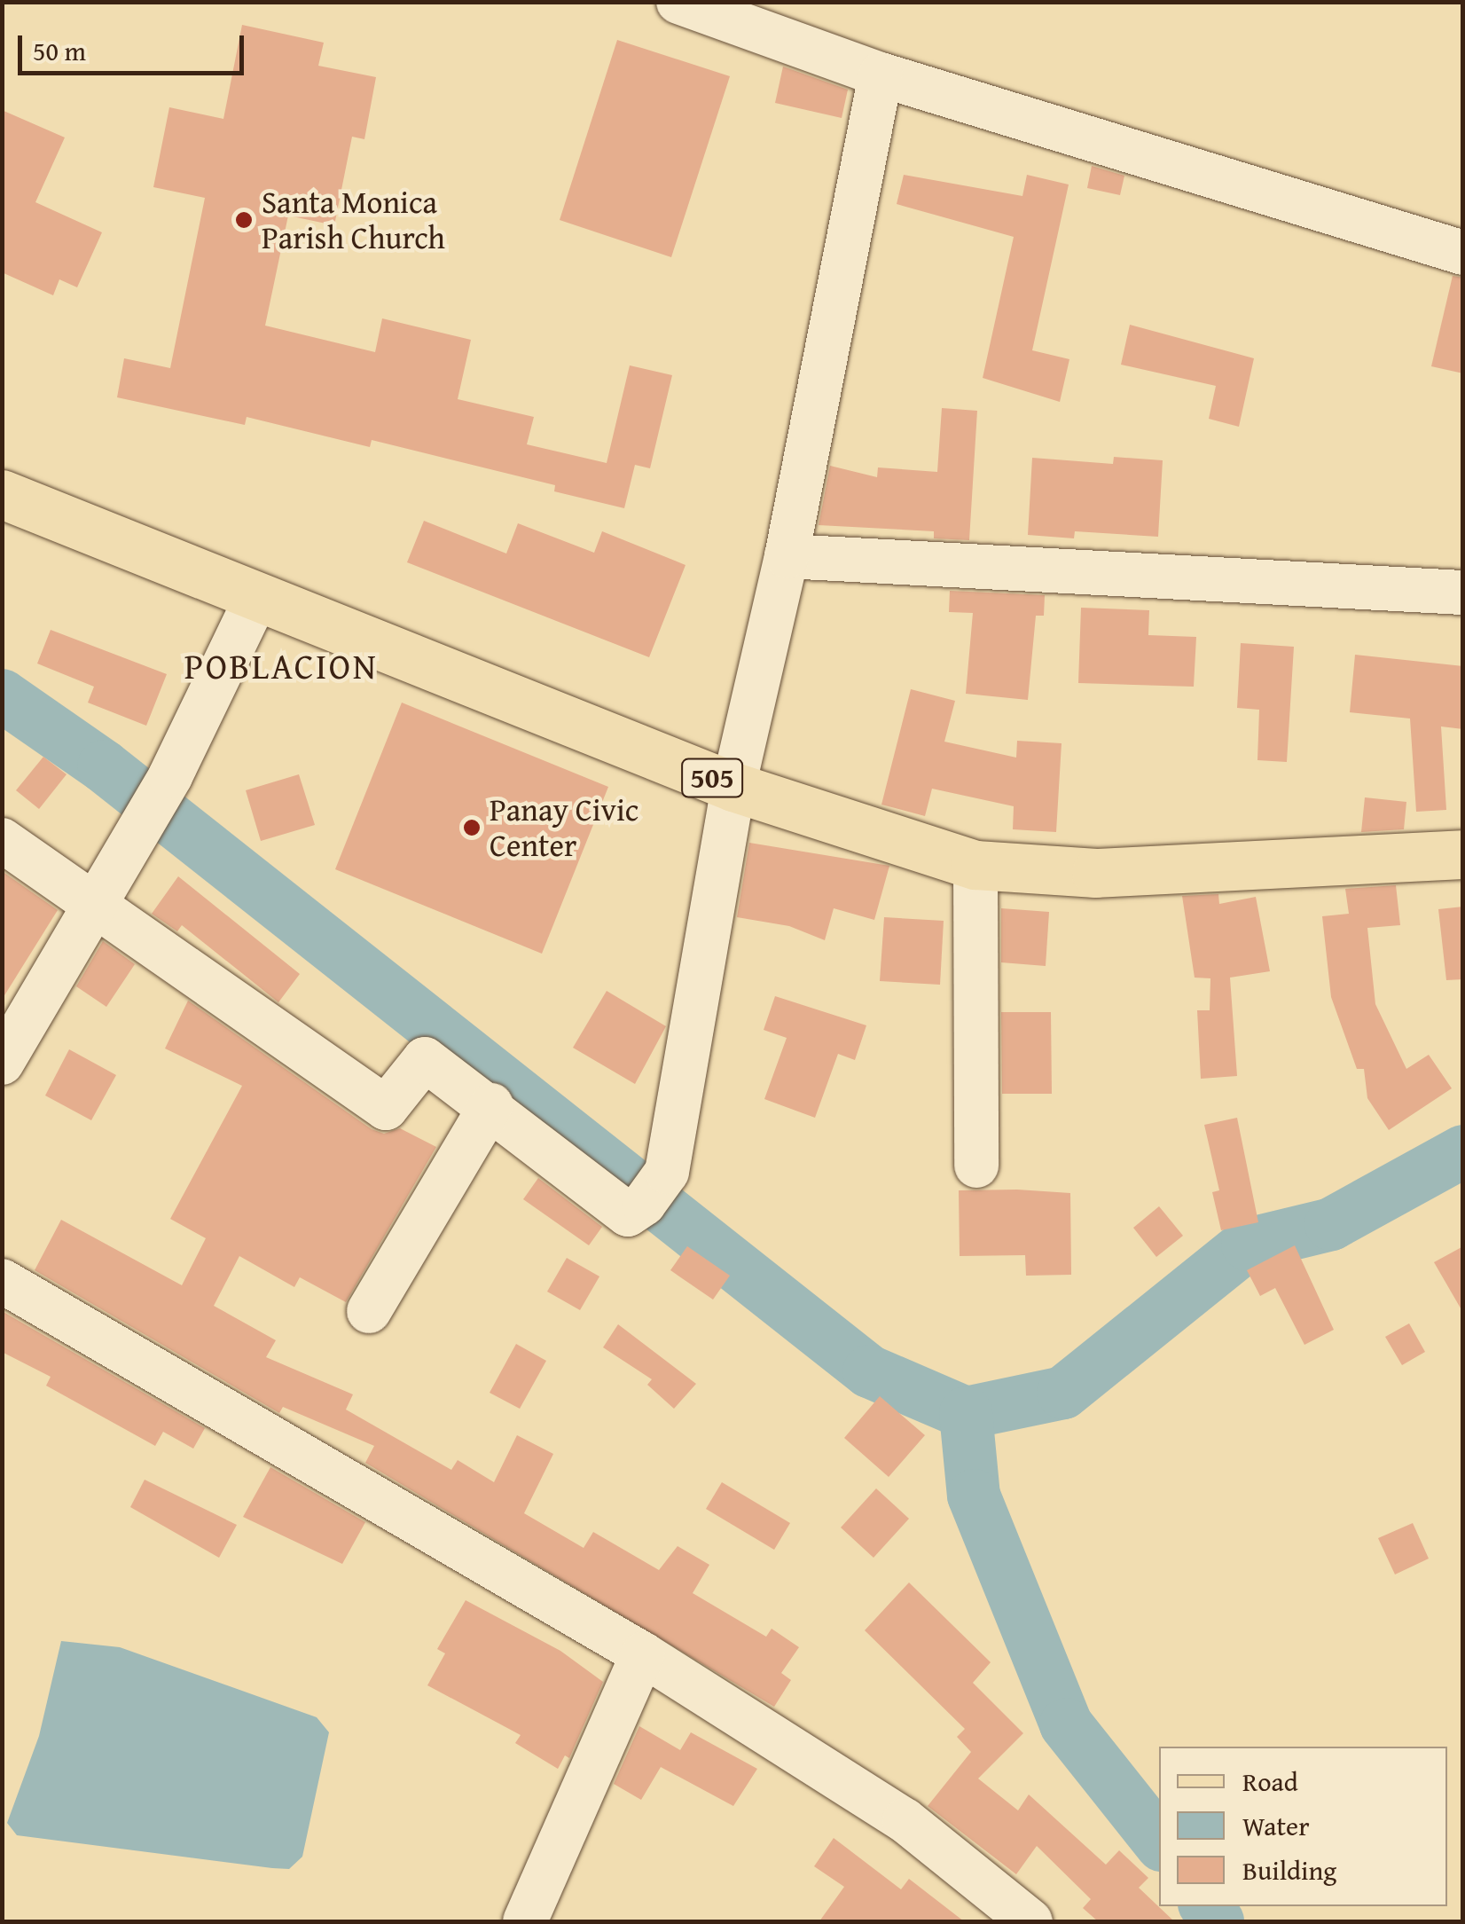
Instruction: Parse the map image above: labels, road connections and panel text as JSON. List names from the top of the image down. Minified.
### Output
{"streets":{"main road":["505"]},"districts":["POBLACION"],"places":["Santa Monica Parish Church","Panay Civic Center"],"legend":["Road","Water","Building"],"scale_bar":"50 m"}
